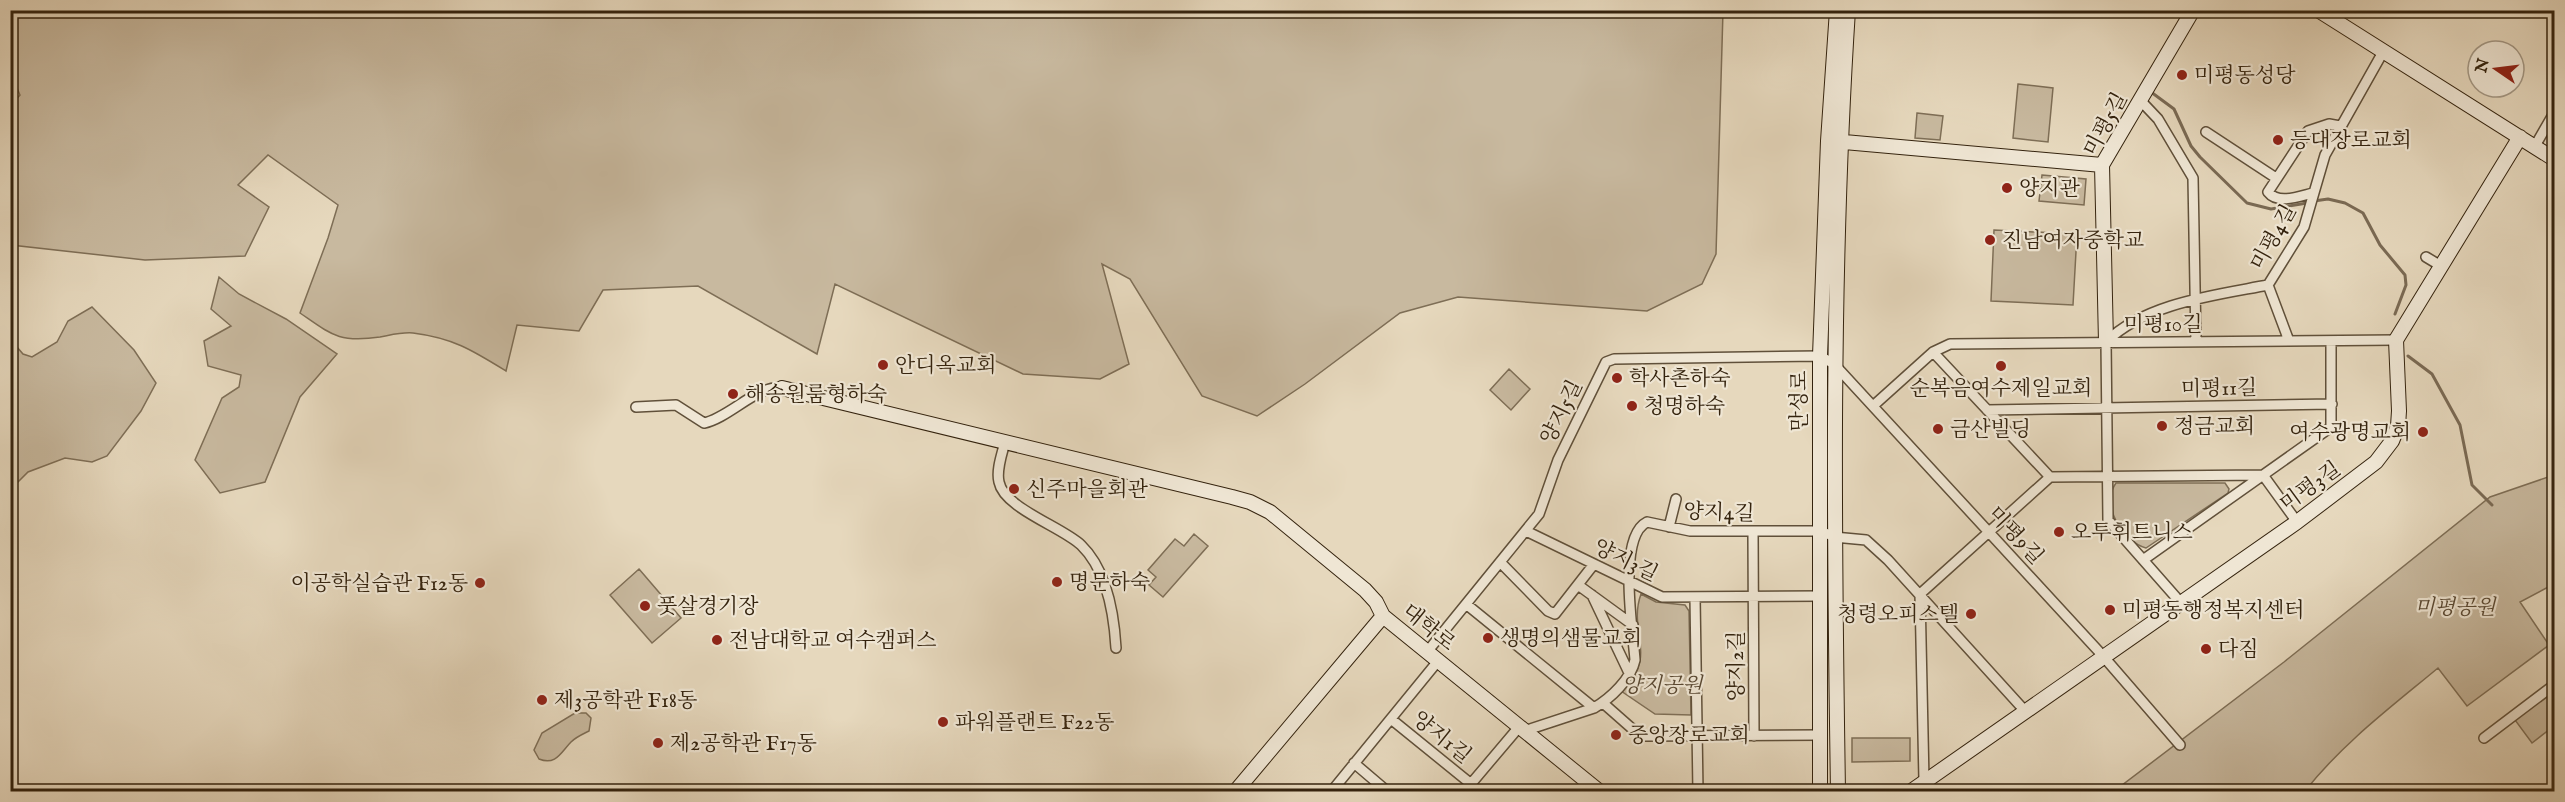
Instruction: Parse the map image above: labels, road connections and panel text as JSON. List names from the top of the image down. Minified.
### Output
{"streets":{"street":["미평5길","미평4길","미평10길","미평11길","만성로","양지5길","미평3길","양지4길","미평9길","양지3길","대학로","양지2길","양지1길"]},"crossings":[["미평5길","미평4길"],["미평5길","미평10길"],["미평4길","미평10길"],["미평10길","미평3길"],["미평10길","미평9길"],["만성로","양지5길"],["만성로","양지4길"],["만성로","미평9길"],["만성로","양지3길"],["양지5길","미평9길"],["양지5길","양지3길"],["양지5길","대학로"],["미평3길","미평9길"],["양지4길","양지3길"],["양지3길","양지2길"],["대학로","양지1길"]],"parks":["미평공원","양지공원"],"places":["미평동성당","등대장로교회","양지관","진남여자중학교","안디옥교회","순복음여수제일교회","학사촌하숙","해송원룸형하숙","청명하숙","정금교회","금산빌딩","여수광명교회","신주마을회관","오투휘트니스","명문하숙","이공학실습관 F12동","풋살경기장","미평동행정복지센터","청령오피스텔","생명의샘물교회","전남대학교 여수캠퍼스","다짐","제3공학관 F18동","파워플랜트 F22동","중앙장로교회","제2공학관 F17동"],"north":"left"}
